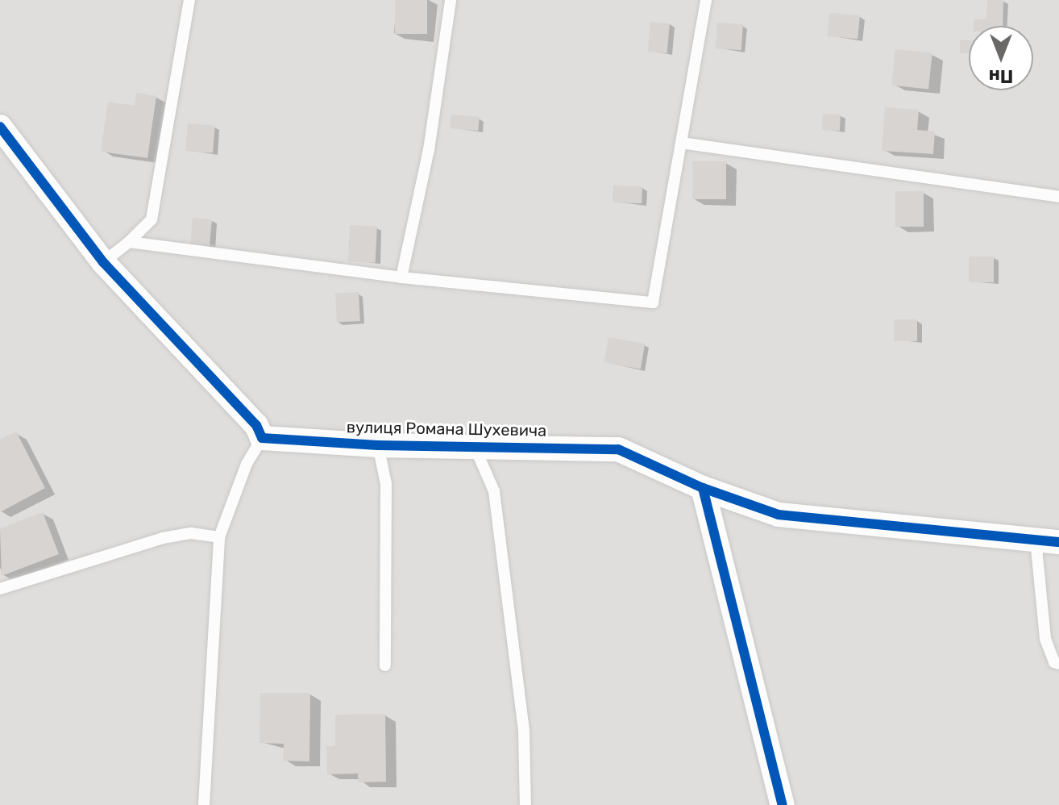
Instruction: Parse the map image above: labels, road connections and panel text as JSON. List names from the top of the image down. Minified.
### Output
{"streets":{"street":["вулиця Романа Шухевича"]},"north":"bottom"}
